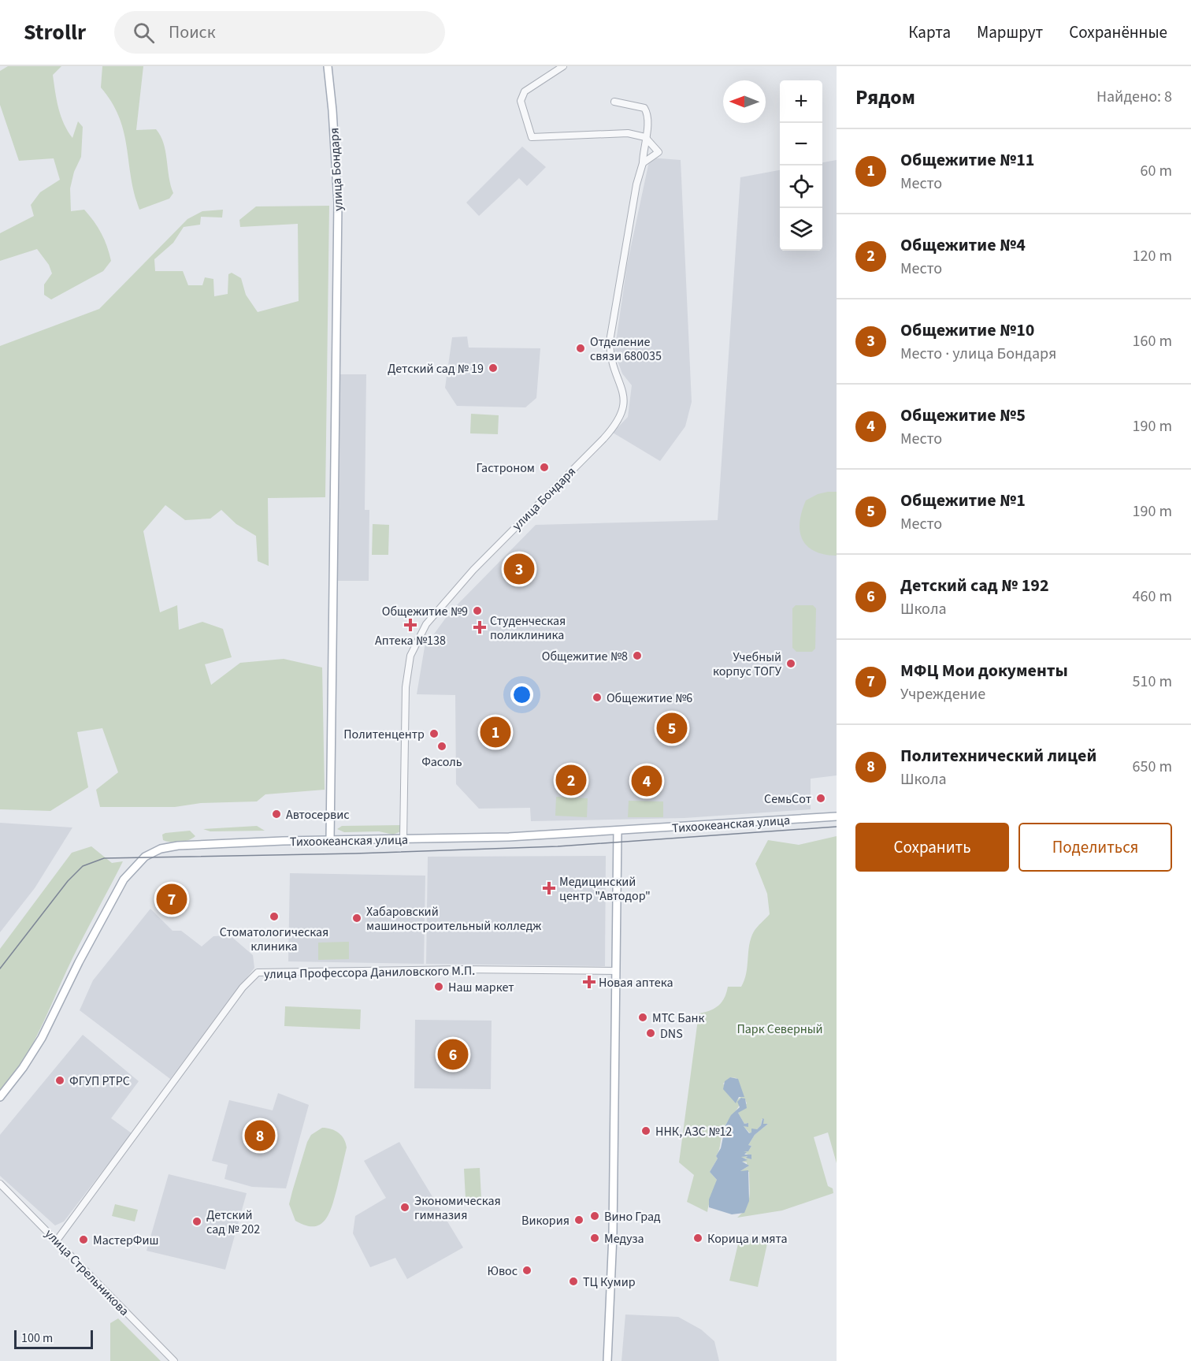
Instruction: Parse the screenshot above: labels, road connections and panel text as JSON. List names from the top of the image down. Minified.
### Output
{"streets":{"main road":["улица Бондаря","Тихоокеанская улица"],"street":["улица Профессора Даниловского М.П.","улица Стрельникова"]},"crossings":[["улица Бондаря","Тихоокеанская улица"],["улица Профессора Даниловского М.П.","улица Стрельникова"]],"parks":["Парк Северный"],"places":{"other":["Отделение связи 680035","Детский сад № 19","Гастроном","Общежитие №9","Общежитие №8","Учебный корпус ТОГУ","Общежитие №6","Политенцентр","Фасоль","СемьСот","Автосервис","Стоматологическая клиника","Хабаровский машиностроительный колледж","Наш маркет","МТС Банк","DNS","ФГУП РТРС","ННК, АЗС №12","Экономическая гимназия","Вино Град","Викория","Детский сад № 202","Медуза","Корица и мята","МастерФиш","Ювос","ТЦ Кумир"],"health":["Аптека №138","Студенческая поликлиника","Медицинский центр \"Автодор\"","Новая аптека"]},"scale_bar":"100 m","north":"left","page":{"header":"Strollr","search":"Поиск","nav":["Карта","Маршрут","Сохранённые"],"heading":["Рядом","Найдено: 8"],"map_buttons":["+","−"],"list":[{"mark":"1","name":"Общежитие №11","note":"Место","value":"60 m"},{"mark":"2","name":"Общежитие №4","note":"Место","value":"120 m"},{"mark":"3","name":"Общежитие №10","note":"Место · улица Бондаря","value":"160 m"},{"mark":"4","name":"Общежитие №5","note":"Место","value":"190 m"},{"mark":"5","name":"Общежитие №1","note":"Место","value":"190 m"},{"mark":"6","name":"Детский сад № 192","note":"Школа","value":"460 m"},{"mark":"7","name":"МФЦ Мои документы","note":"Учреждение","value":"510 m"},{"mark":"8","name":"Политехнический лицей","note":"Школа","value":"650 m"}],"pins":["3","5","1","2","4","7","6","8"],"buttons":["Сохранить","Поделиться"],"scale":"100 m"}}
